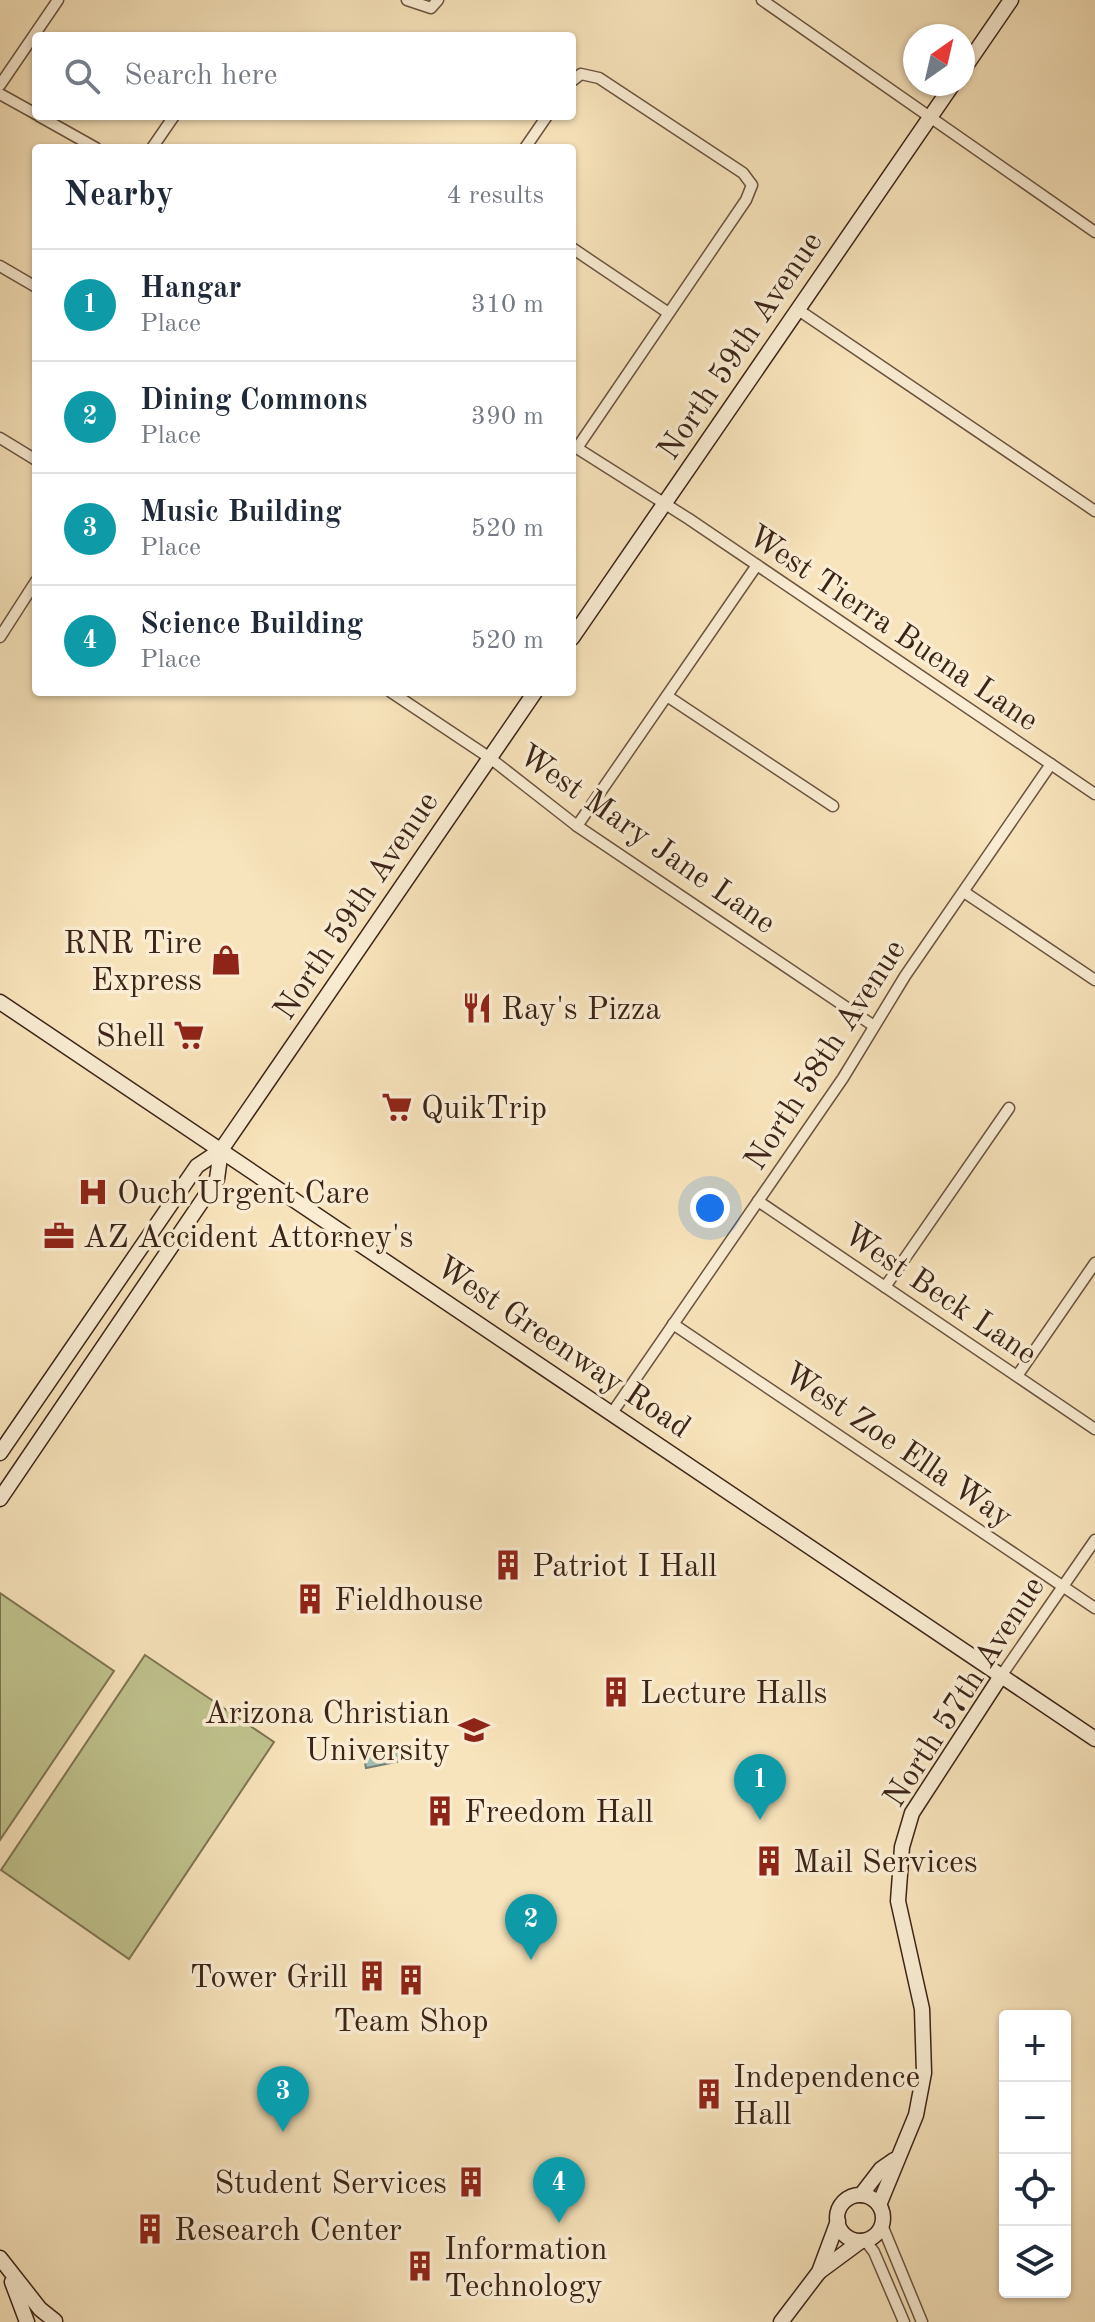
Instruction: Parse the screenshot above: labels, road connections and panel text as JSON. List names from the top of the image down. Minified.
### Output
{"streets":{"main road":["North 59th Avenue","West Greenway Road","North 57th Avenue"],"street":["West Tierra Buena Lane","West Mary Jane Lane","North 58th Avenue","West Beck Lane","West Zoe Ella Way"]},"crossings":[["North 59th Avenue","West Tierra Buena Lane"],["North 59th Avenue","West Mary Jane Lane"],["North 59th Avenue","West Greenway Road"],["West Tierra Buena Lane","North 58th Avenue"],["West Mary Jane Lane","North 58th Avenue"],["North 58th Avenue","West Beck Lane"],["North 58th Avenue","West Greenway Road"],["North 58th Avenue","West Zoe Ella Way"],["West Greenway Road","North 57th Avenue"],["West Zoe Ella Way","North 57th Avenue"]],"places":{"shop":["RNR Tire Express"],"restaurant":["Ray's Pizza"],"supermarket":["Shell","QuikTrip"],"hospital":["Ouch Urgent Care"],"office":["AZ Accident Attorney's"],"building":["Patriot I Hall","Fieldhouse","Lecture Halls","Freedom Hall","Mail Services","Tower Grill","Team Shop","Independence Hall","Student Services","Research Center","Information Technology"],"school or university":["Arizona Christian University"]},"north":"top right","page":{"search":"Search here","heading":["Nearby","4 results"],"list":[{"mark":"1","name":"Hangar","note":"Place","value":"310 m"},{"mark":"2","name":"Dining Commons","note":"Place","value":"390 m"},{"mark":"3","name":"Music Building","note":"Place","value":"520 m"},{"mark":"4","name":"Science Building","note":"Place","value":"520 m"}],"pins":["1","2","3","4"],"map_buttons":["+","−"]}}
